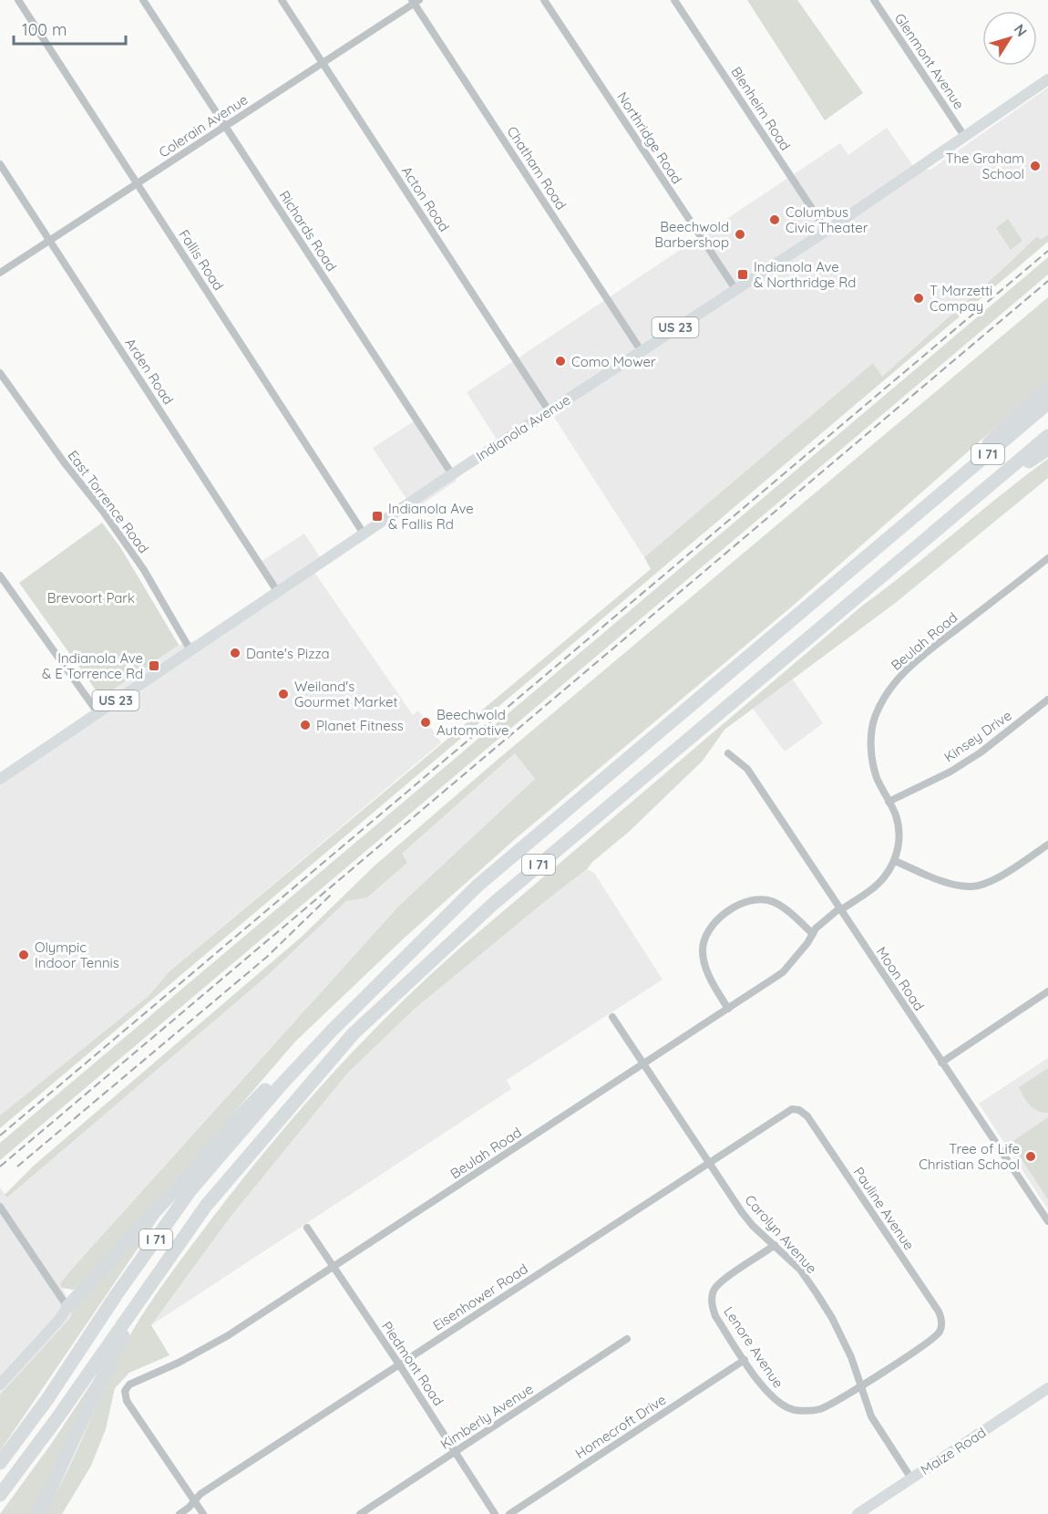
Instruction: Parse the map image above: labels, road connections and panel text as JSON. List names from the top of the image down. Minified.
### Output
{"streets":{"highway":["I 71"],"main road":["US 23","Indianola Avenue","Maize Road"],"street":["Glenmont Avenue","Blenheim Road","Colerain Avenue","Northridge Road","Chatham Road","Acton Road","Richards Road","Fallis Road","Arden Road","East Torrence Road","Beulah Road","Kinsey Drive","Moon Road","Pauline Avenue","Carolyn Avenue","Eisenhower Road","Lenore Avenue","Piedmont Road","Kimberly Avenue","Homecroft Drive"]},"crossings":[["Glenmont Avenue","Indianola Avenue"],["Blenheim Road","Indianola Avenue"],["Colerain Avenue","Chatham Road"],["Colerain Avenue","Acton Road"],["Colerain Avenue","Richards Road"],["Colerain Avenue","Fallis Road"],["Colerain Avenue","Arden Road"],["Northridge Road","Indianola Avenue"],["Chatham Road","Indianola Avenue"],["Acton Road","Indianola Avenue"],["Richards Road","Indianola Avenue"],["Fallis Road","Indianola Avenue"],["Arden Road","Indianola Avenue"],["Indianola Avenue","East Torrence Road"],["Beulah Road","Kinsey Drive"],["Beulah Road","Moon Road"],["Beulah Road","Carolyn Avenue"],["Beulah Road","Eisenhower Road"],["Beulah Road","Piedmont Road"],["Pauline Avenue","Eisenhower Road"],["Pauline Avenue","Lenore Avenue"],["Carolyn Avenue","Eisenhower Road"],["Carolyn Avenue","Lenore Avenue"],["Carolyn Avenue","Maize Road"],["Eisenhower Road","Piedmont Road"],["Lenore Avenue","Homecroft Drive"],["Piedmont Road","Kimberly Avenue"]],"parks":["Brevoort Park"],"places":{"other":["The Graham School","Columbus Civic Theater","Beechwold Barbershop","T Marzetti Compay","Como Mower","Dante's Pizza","Weiland's Gourmet Market","Beechwold Automotive","Planet Fitness","Olympic Indoor Tennis","Tree of Life Christian School"],"transit":["Indianola Ave & Northridge Rd","Indianola Ave & Fallis Rd","Indianola Ave & E Torrence Rd"]},"scale_bar":"100 m","north":"top right"}
